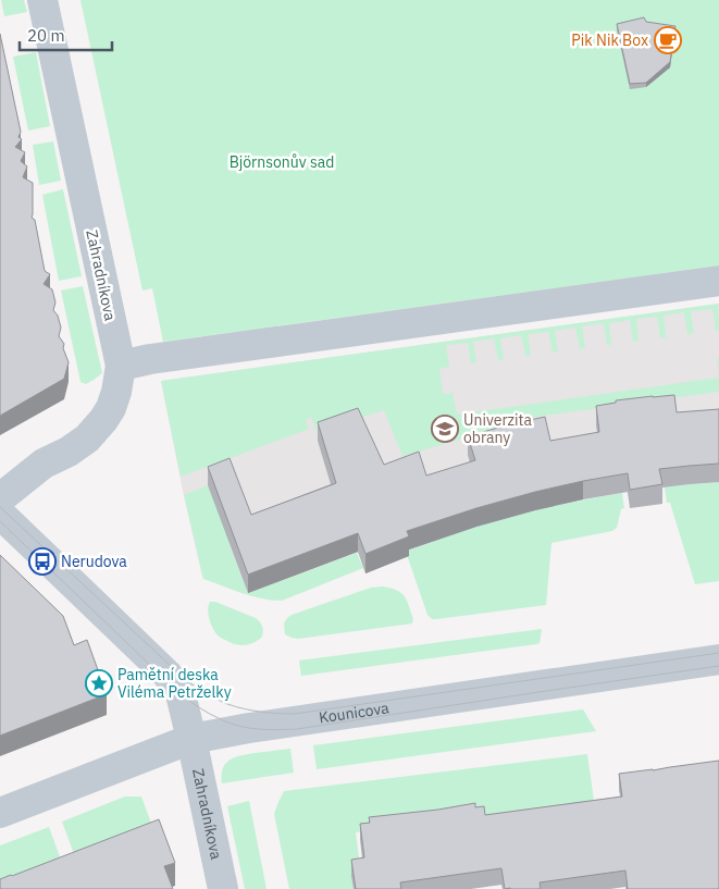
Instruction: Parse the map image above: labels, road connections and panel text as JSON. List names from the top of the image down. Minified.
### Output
{"streets":{"street":["Zahradníkova","Kounicova"]},"crossings":[["Zahradníkova","Kounicova"]],"parks":["Björnsonův sad"],"places":{"cafe":["Pik Nik Box"],"school or university":["Univerzita obrany"],"bus stop":["Nerudova"],"place":["Pamětní deska Viléma Petrželky"]},"scale_bar":"20 m"}
